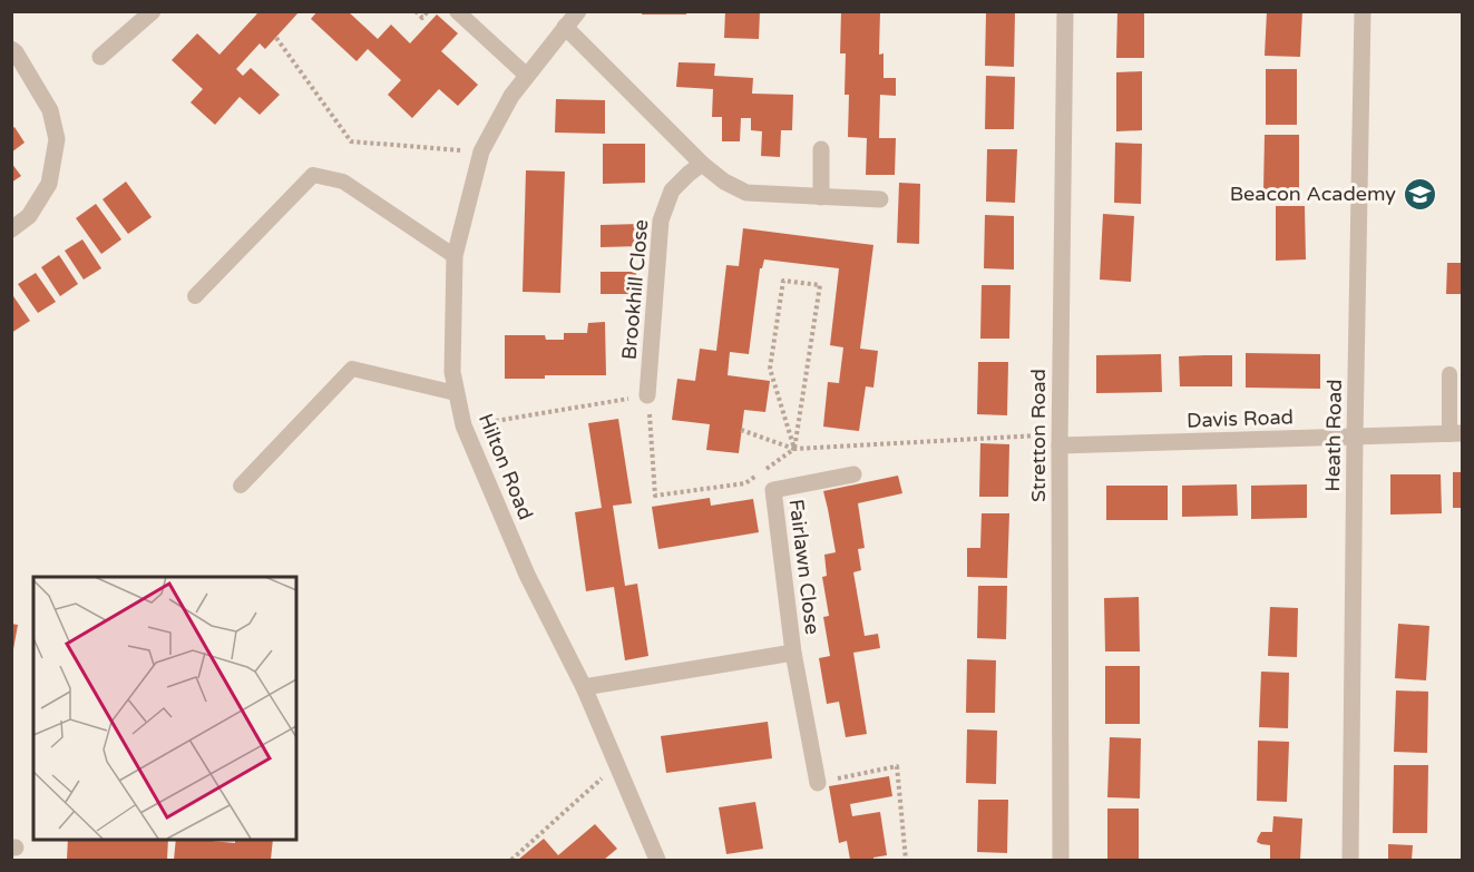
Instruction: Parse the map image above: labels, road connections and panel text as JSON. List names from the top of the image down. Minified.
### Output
{"streets":{"street":["Brookhill Close","Davis Road","Stretton Road","Heath Road","Hilton Road","Fairlawn Close"]},"crossings":[["Davis Road","Stretton Road"],["Davis Road","Heath Road"],["Hilton Road","Fairlawn Close"]],"places":{"school or university":["Beacon Academy"]}}
